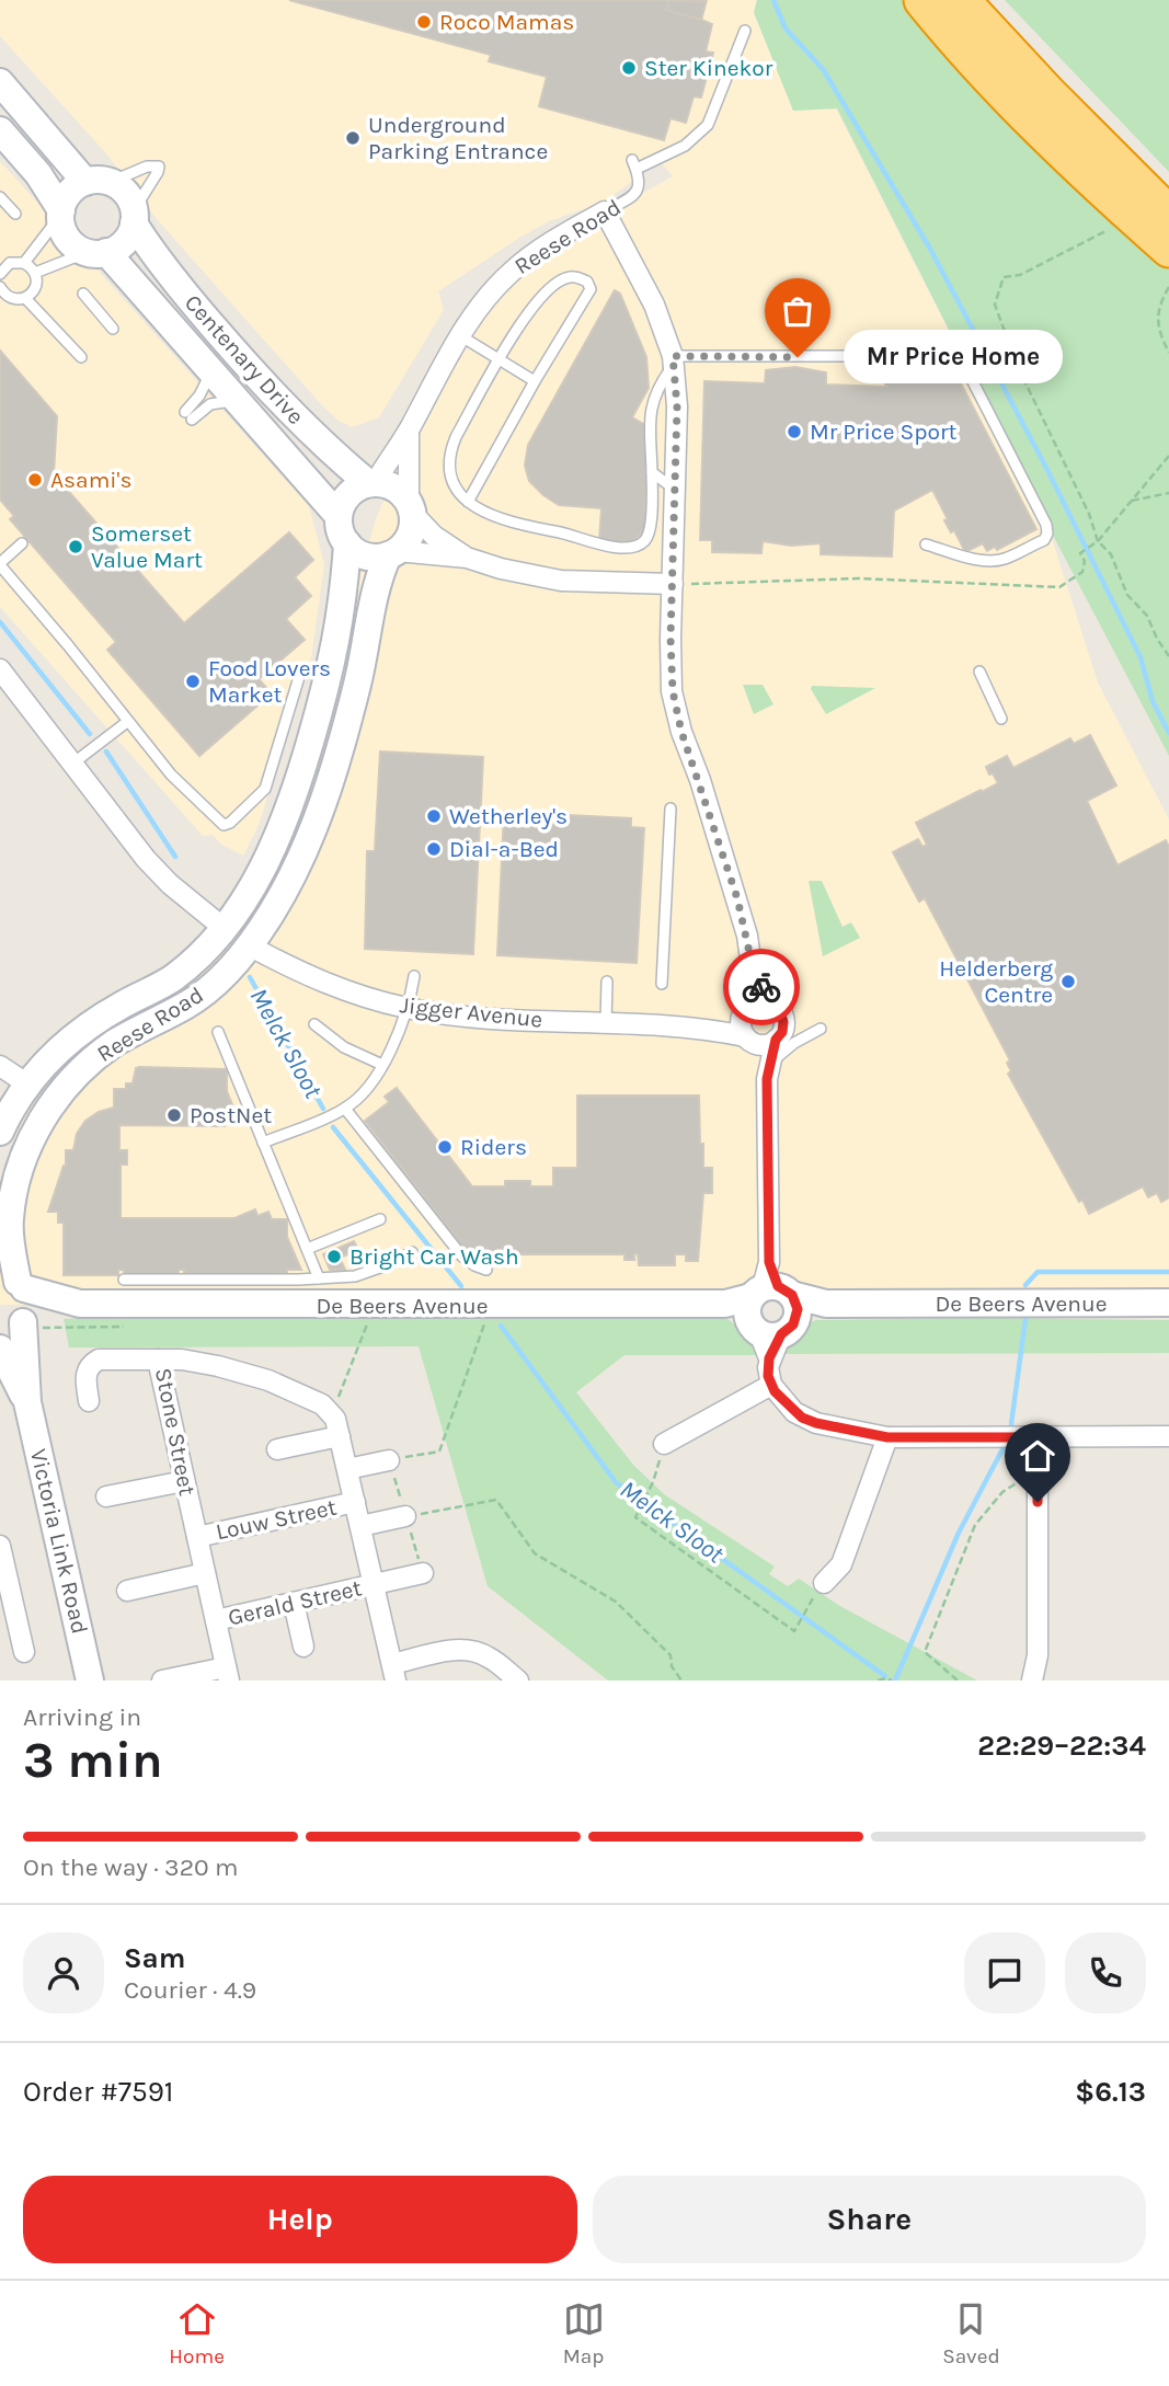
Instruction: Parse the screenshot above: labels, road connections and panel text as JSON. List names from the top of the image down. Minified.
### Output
{"streets":{"street":["Reese Road","Centenary Drive","Jigger Avenue","De Beers Avenue","Stone Street","Louw Street","Victoria Link Road","Gerald Street"]},"crossings":[["Reese Road","Centenary Drive"],["Reese Road","Jigger Avenue"],["Reese Road","De Beers Avenue"],["Reese Road","Victoria Link Road"],["De Beers Avenue","Victoria Link Road"],["Stone Street","Louw Street"],["Stone Street","Gerald Street"]],"water":["Melck Sloot"],"places":["Roco Mamas","Ster Kinekor","Underground Parking Entrance","Mr Price Home","Mr Price Sport","Asami's","Somerset Value Mart","Food Lovers Market","Wetherley's","Dial-a-Bed","Helderberg Centre","PostNet","Riders","Bright Car Wash"],"page":{"bubble":"Mr Price Home","heading":["3 min","Arriving in","22:29–22:34"],"panel":["Sam","Courier · 4.9","Order #7591","$6.13"],"bar":"On the way · 320 m","buttons":["Help","Share"],"tabs":["Home","Map","Saved"]}}
